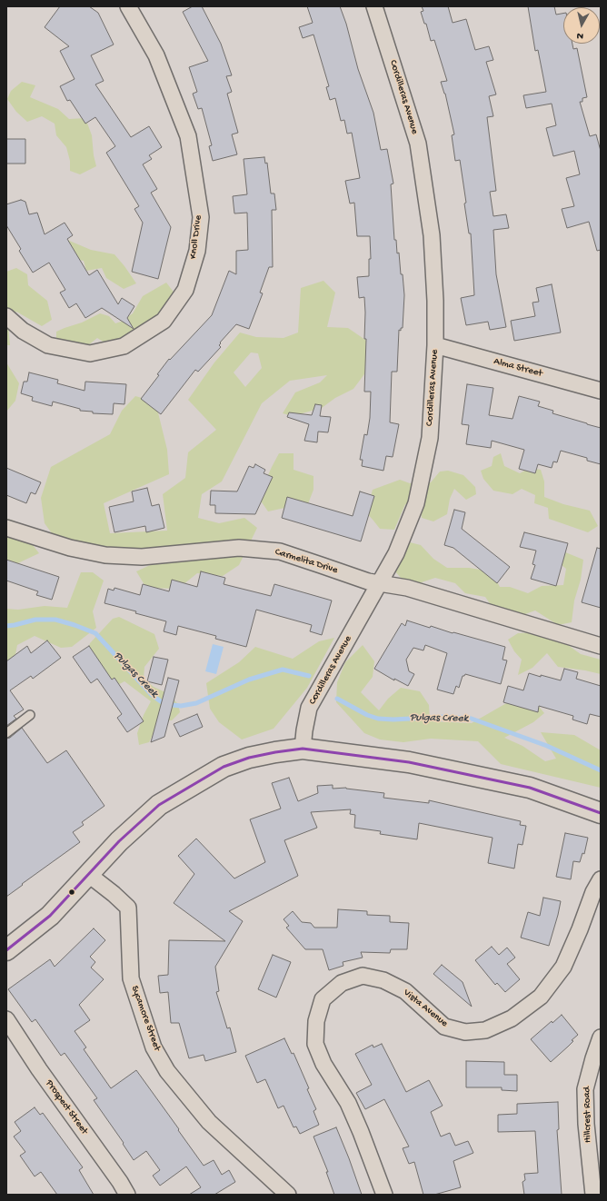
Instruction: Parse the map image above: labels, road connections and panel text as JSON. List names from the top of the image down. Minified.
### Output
{"streets":{"street":["Cordilleras Avenue","Knoll Drive","Alma Street","Carmelita Drive","Vista Avenue","Sycamore Street","Prospect Street","Hillcrest Road"]},"crossings":[["Cordilleras Avenue","Alma Street"],["Cordilleras Avenue","Carmelita Drive"]],"water":["Pulgas Creek"],"north":"bottom"}
